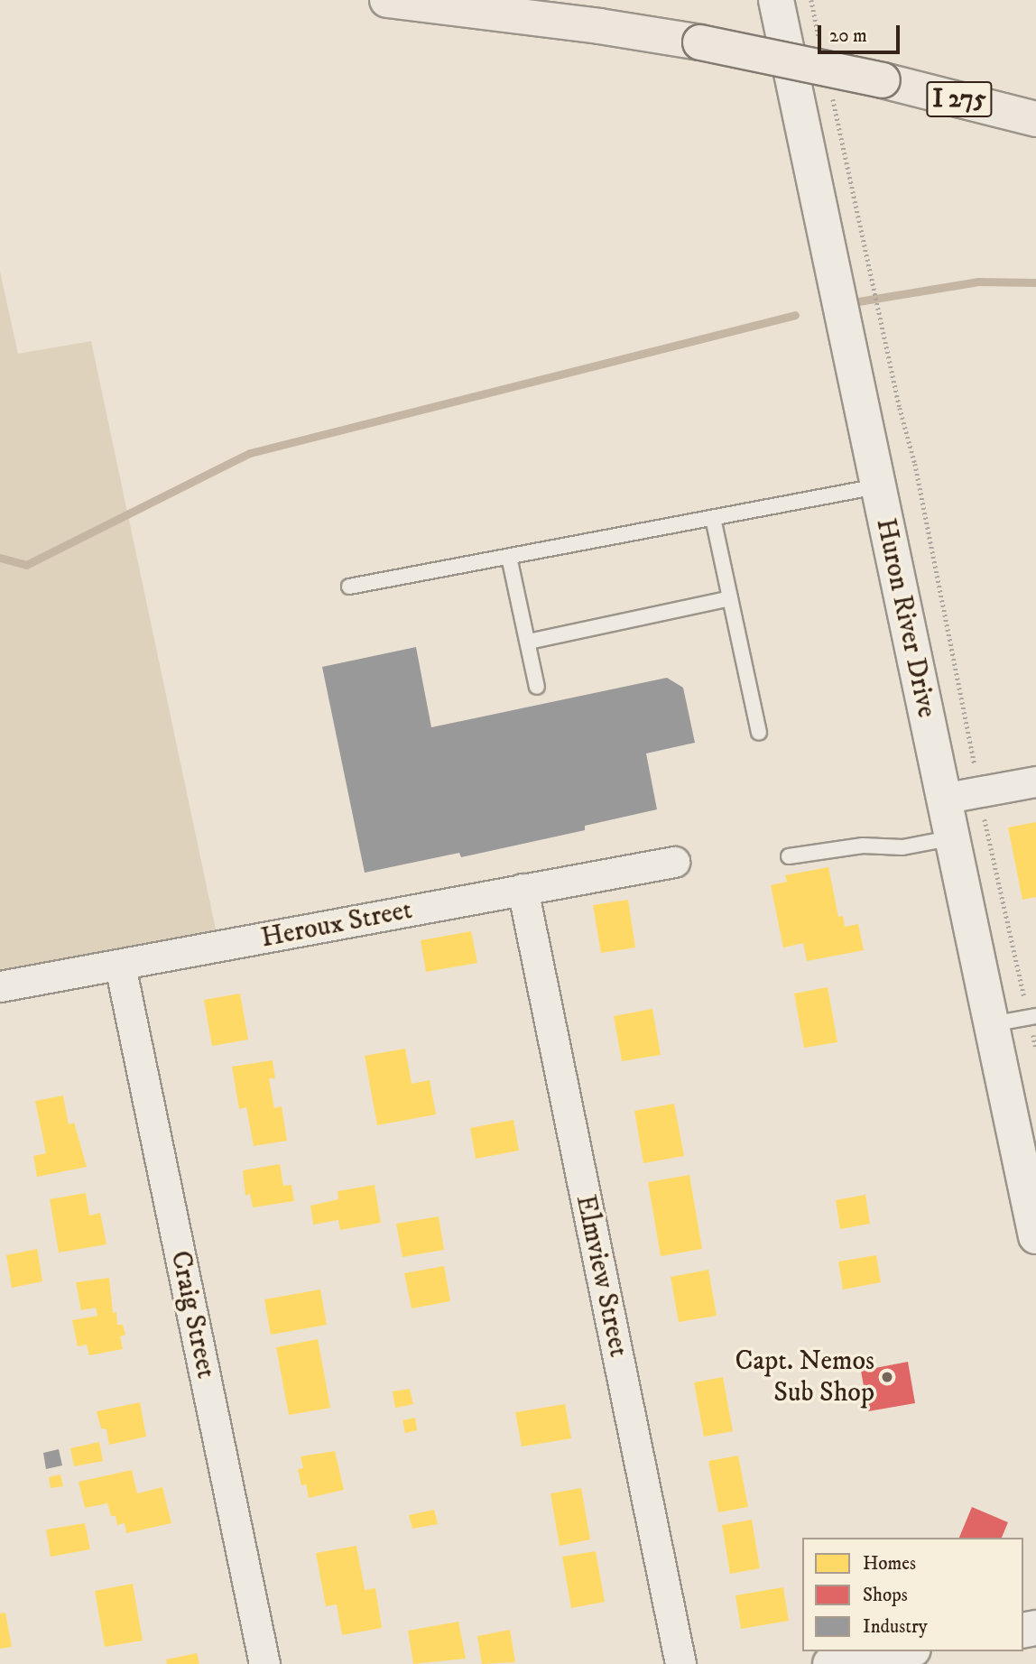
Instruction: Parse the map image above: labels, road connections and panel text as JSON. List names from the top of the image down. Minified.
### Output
{"streets":{"highway":["I 275"],"street":["Huron River Drive","Heroux Street","Elmview Street","Craig Street"]},"crossings":[["Heroux Street","Elmview Street"],["Heroux Street","Craig Street"]],"places":["Capt. Nemos Sub Shop"],"legend":["Homes","Shops","Industry"],"scale_bar":"20 m"}
